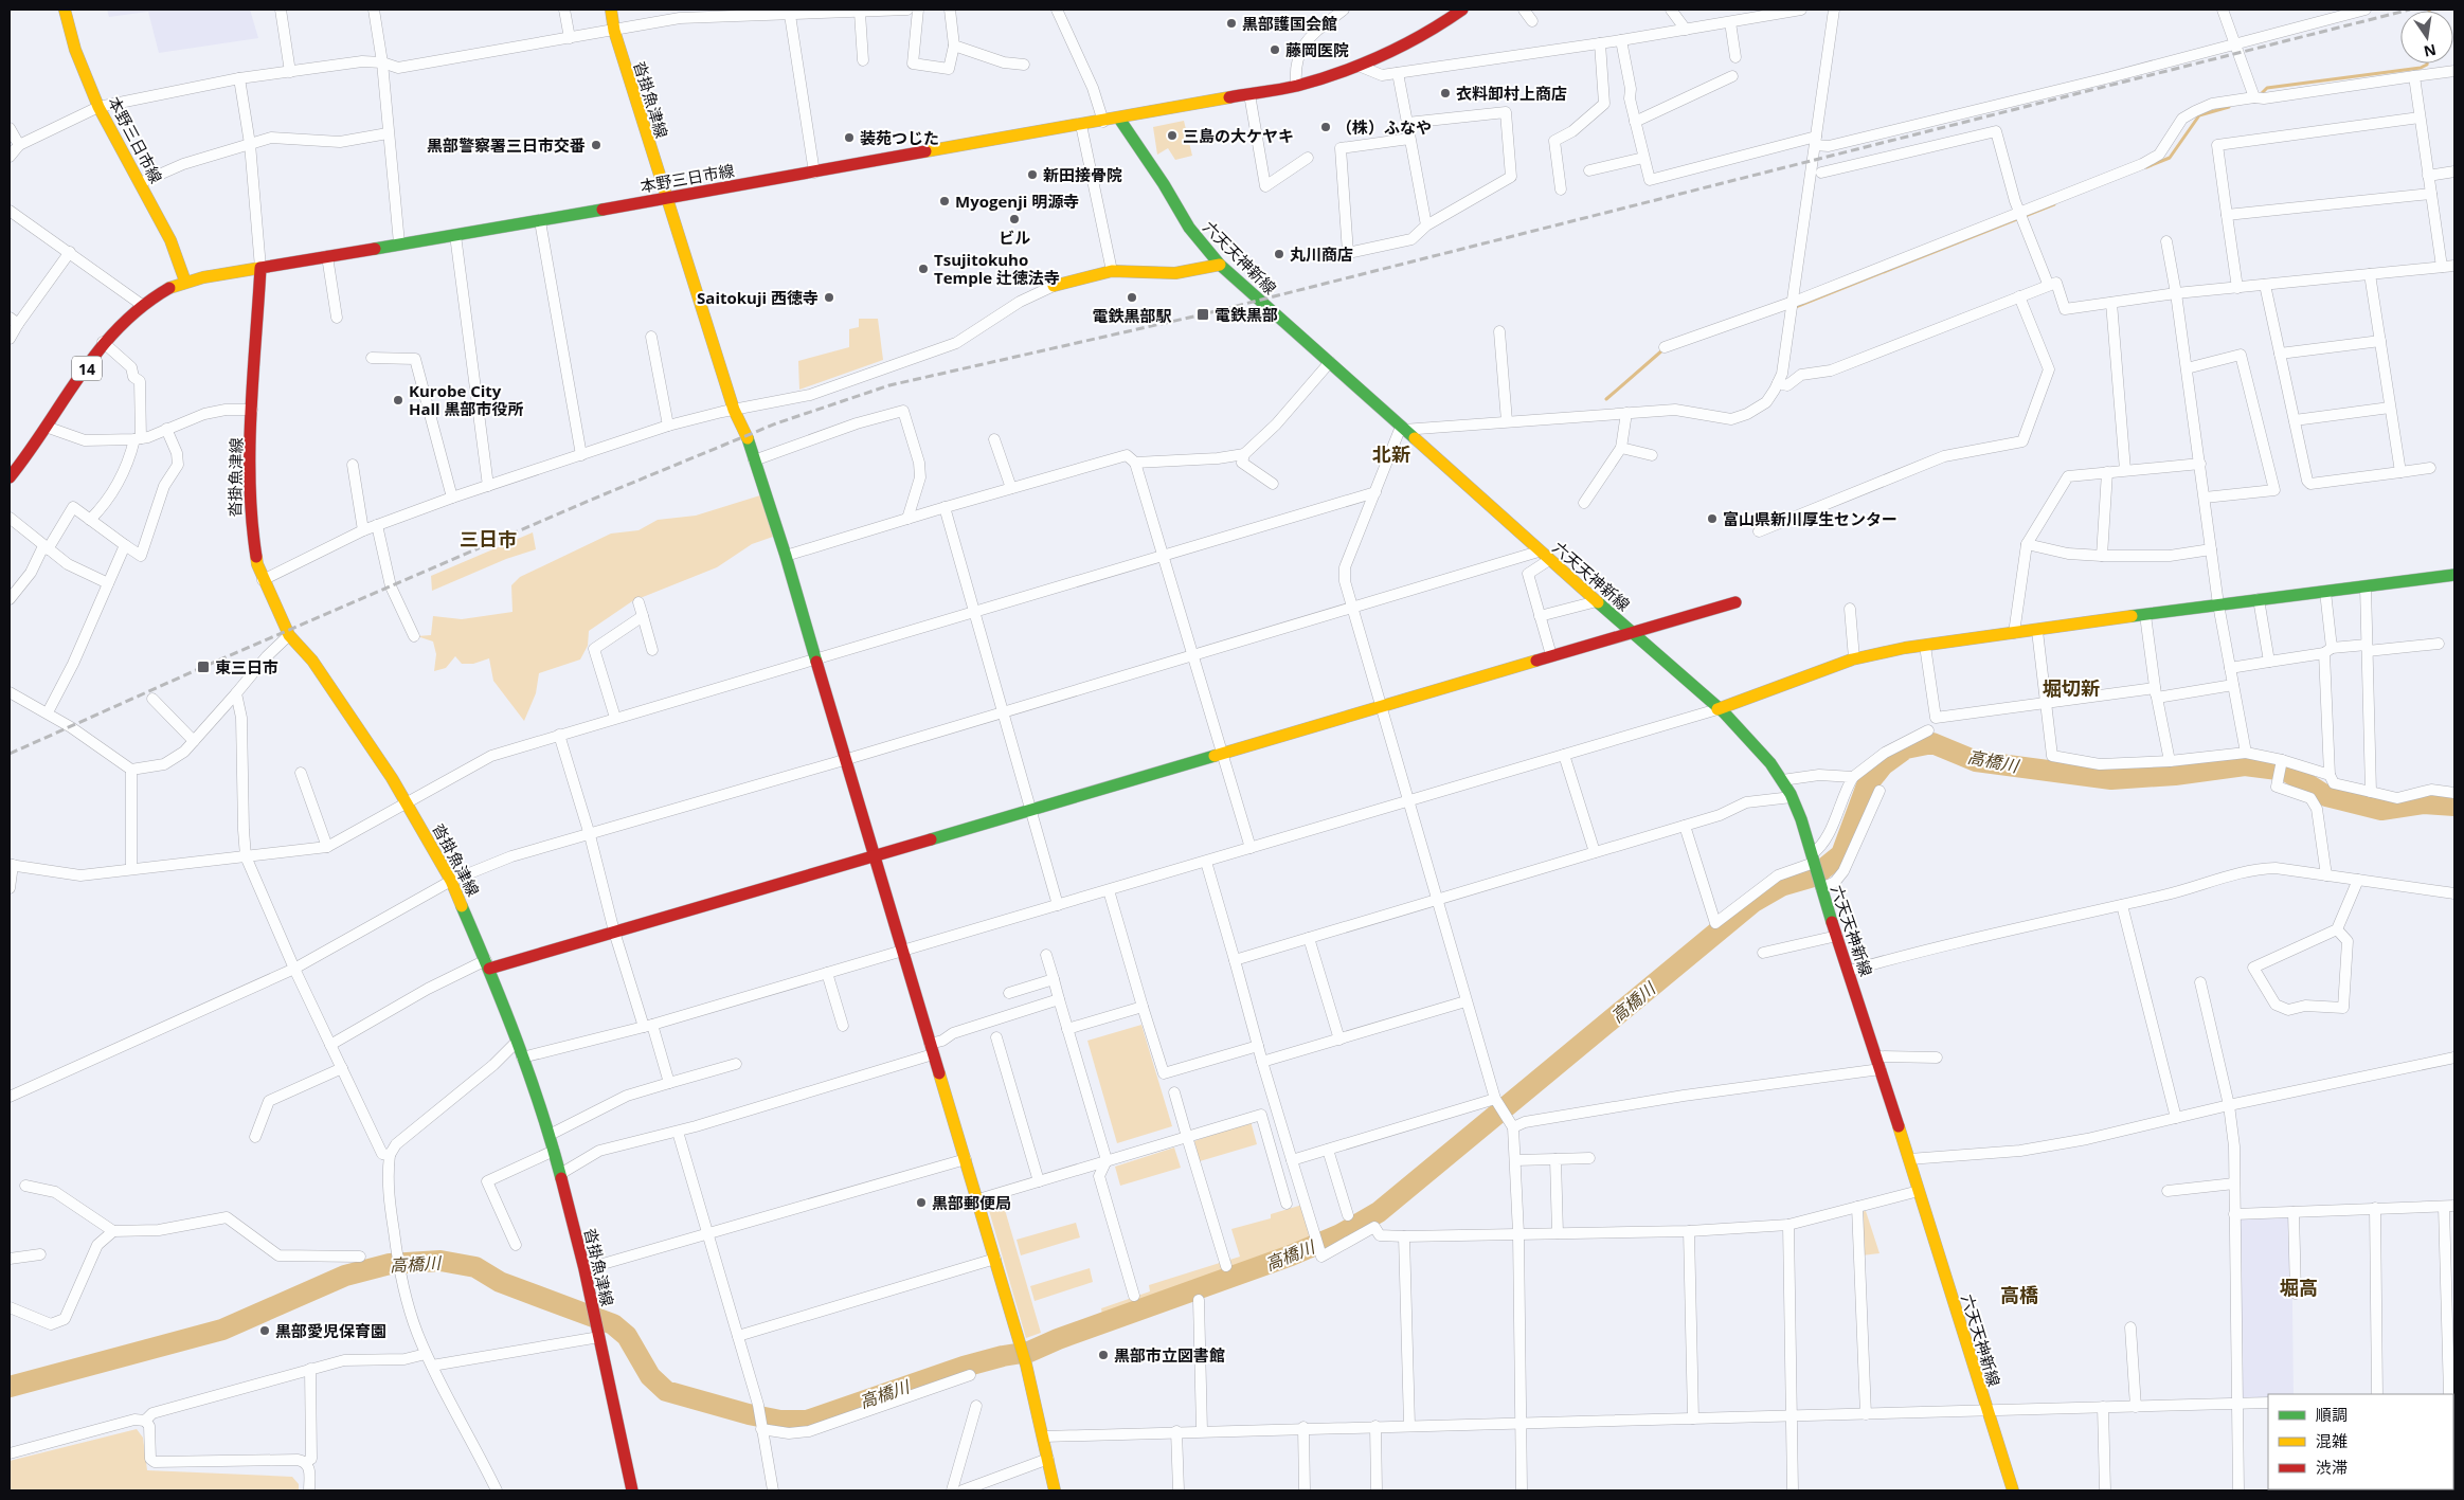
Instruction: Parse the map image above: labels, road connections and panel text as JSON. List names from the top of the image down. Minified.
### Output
{"streets":{"main road":["沓掛魚津線","本野三日市線","六天天神新線","14"]},"crossings":[["沓掛魚津線","本野三日市線"],["沓掛魚津線","14"],["本野三日市線","六天天神新線"],["本野三日市線","14"]],"districts":["北新","三日市","堀切新","堀高","高橋"],"water":["高橋川"],"places":{"other":["黒部護国会館","藤岡医院","衣料卸村上商店","（株）ふなや","三島の大ケヤキ","装苑つじた","黒部警察署三日市交番","新田接骨院","Myogenji 明源寺","ビル","丸川商店","Tsujitokuho Temple 辻徳法寺","Saitokuji 西徳寺","電鉄黒部駅","Kurobe City Hall 黒部市役所","富山県新川厚生センター","黒部郵便局","黒部愛児保育園","黒部市立図書館"],"transit":["電鉄黒部","東三日市"]},"legend":["順調","混雑","渋滞"],"north":"bottom"}
